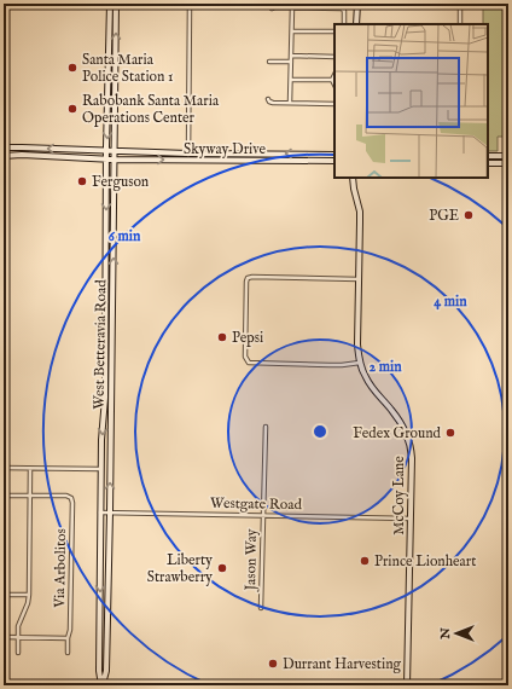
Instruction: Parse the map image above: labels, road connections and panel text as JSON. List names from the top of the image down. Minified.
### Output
{"streets":{"street":["Skyway Drive","West Betteravia Road","McCoy Lane","Westgate Road","Jason Way","Via Arbolitos"]},"crossings":[["Skyway Drive","West Betteravia Road"],["West Betteravia Road","Westgate Road"],["McCoy Lane","Westgate Road"],["Westgate Road","Jason Way"]],"places":["Santa Maria Police Station 1","Rabobank Santa Maria Operations Center","Ferguson","PGE","Pepsi","Fedex Ground","Prince Lionheart","Liberty Strawberry","Durrant Harvesting"],"north":"left","rings":["6 min","4 min","2 min"]}
